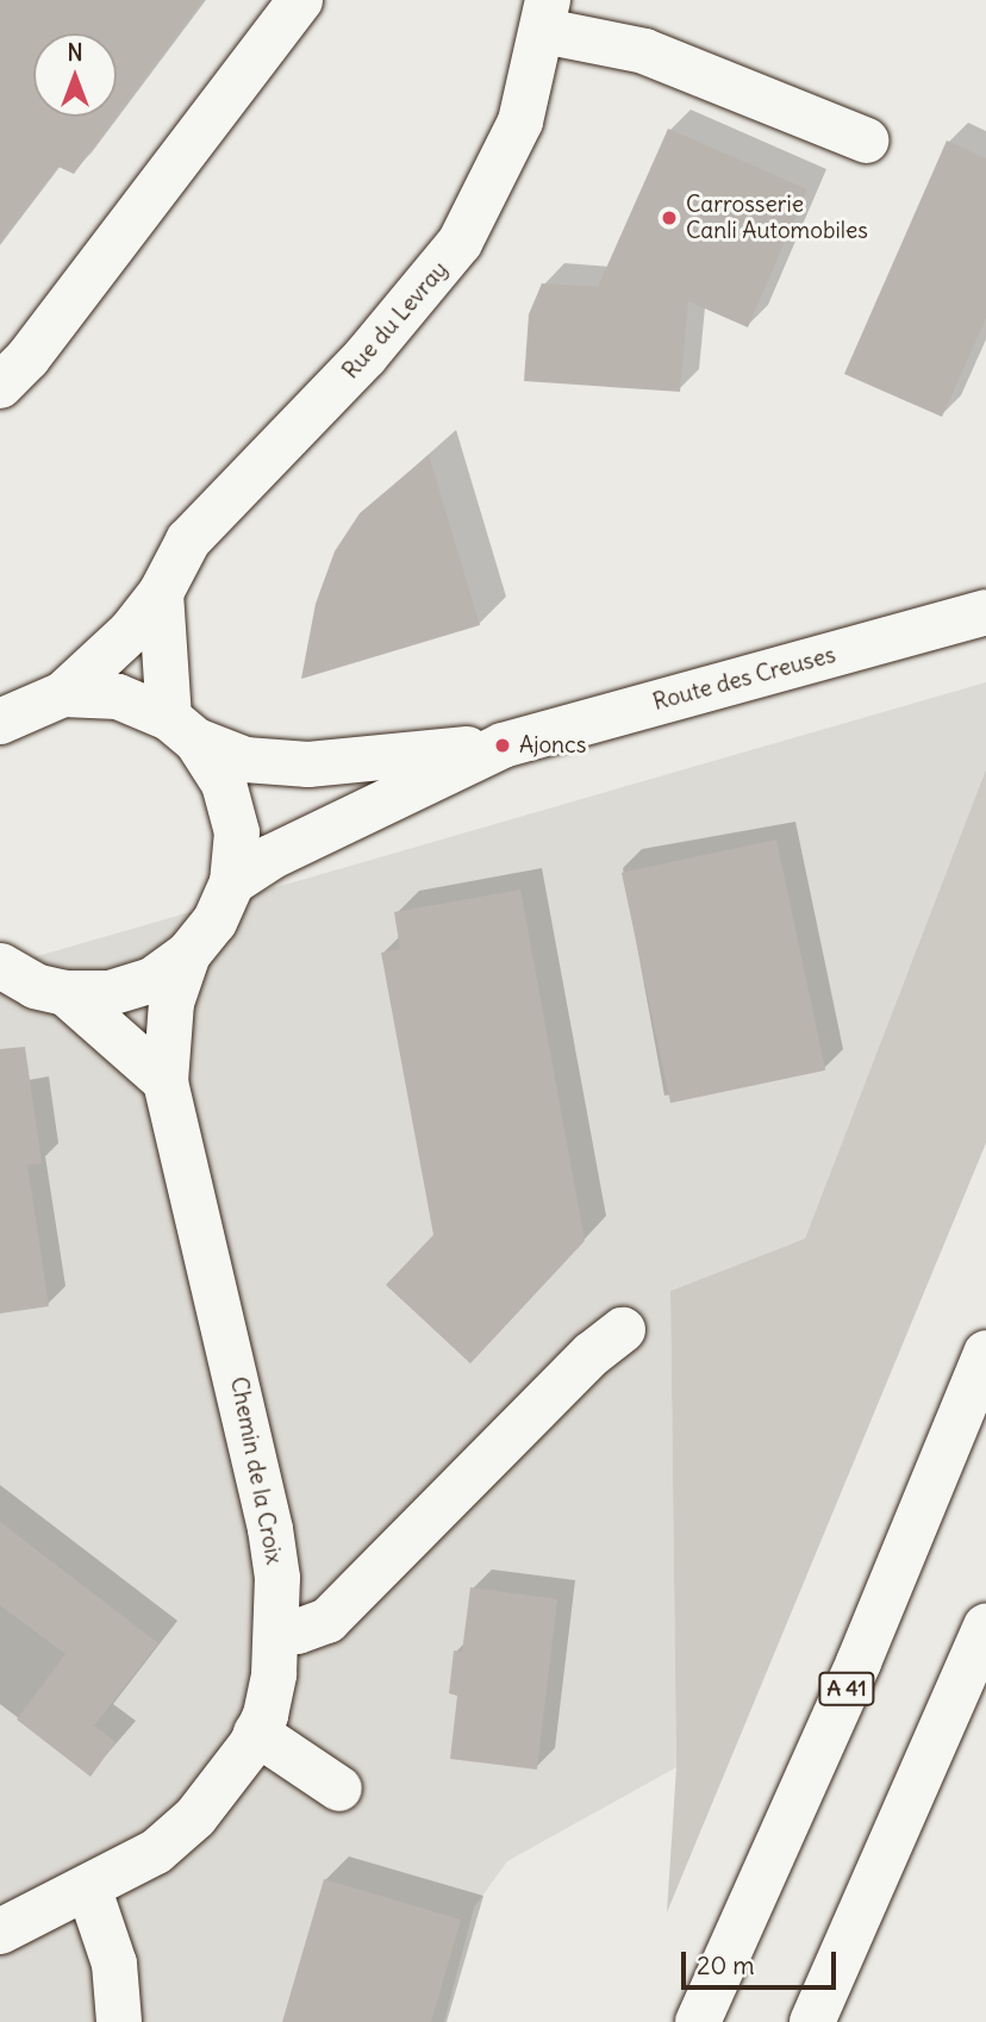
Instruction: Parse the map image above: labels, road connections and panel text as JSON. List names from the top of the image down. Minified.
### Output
{"streets":{"main road":["Rue du Levray","Route des Creuses","Chemin de la Croix","A 41"]},"crossings":[["Rue du Levray","Route des Creuses"]],"places":["Carrosserie Canli Automobiles","Ajoncs"],"scale_bar":"20 m","north":"top"}
